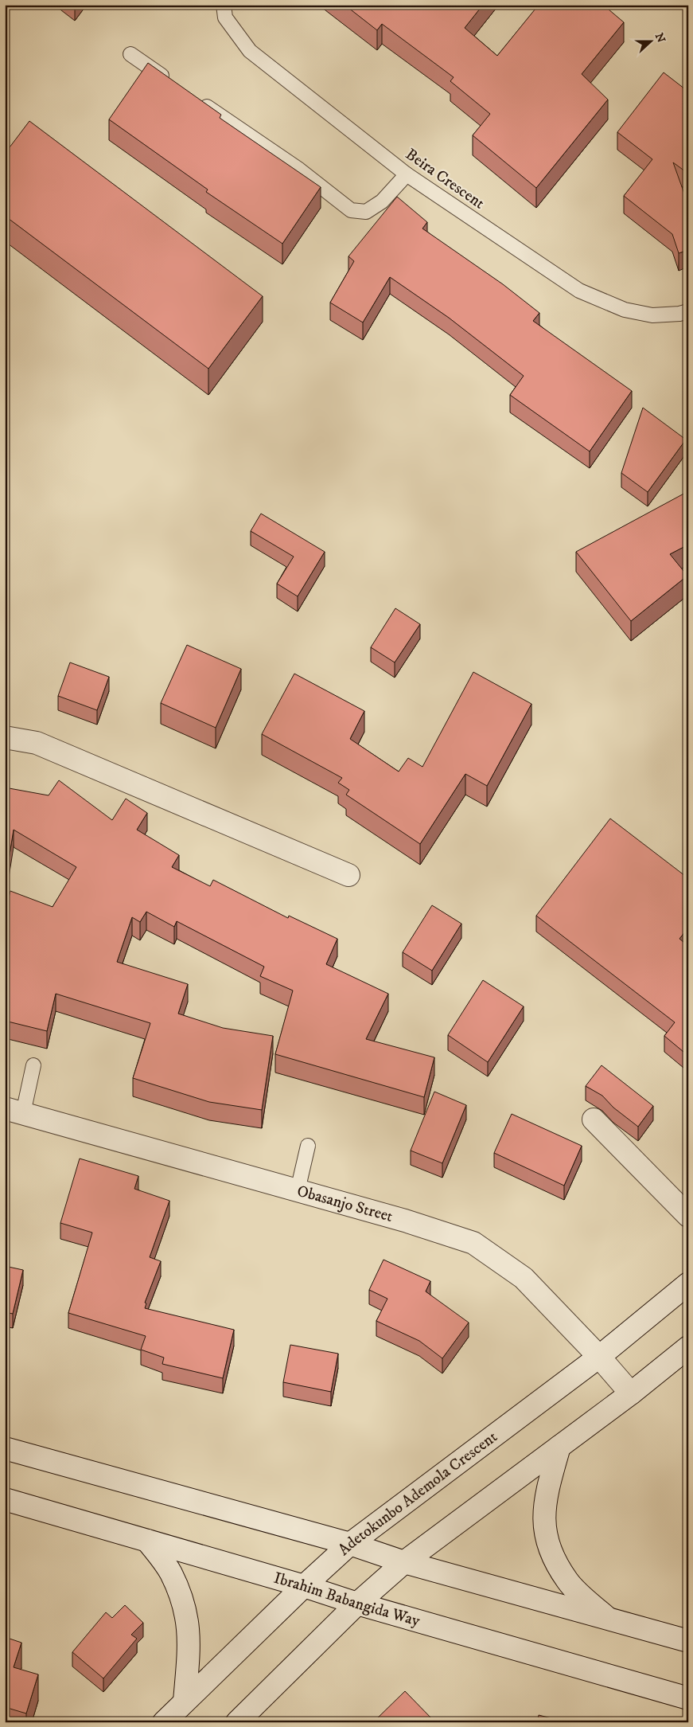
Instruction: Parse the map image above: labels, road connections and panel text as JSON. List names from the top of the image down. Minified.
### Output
{"streets":{"main road":["Obasanjo Street","Adetokunbo Ademola Crescent","Ibrahim Babangida Way"],"lane":["Beira Crescent"]},"crossings":[["Obasanjo Street","Adetokunbo Ademola Crescent"],["Adetokunbo Ademola Crescent","Ibrahim Babangida Way"]],"north":"right"}
